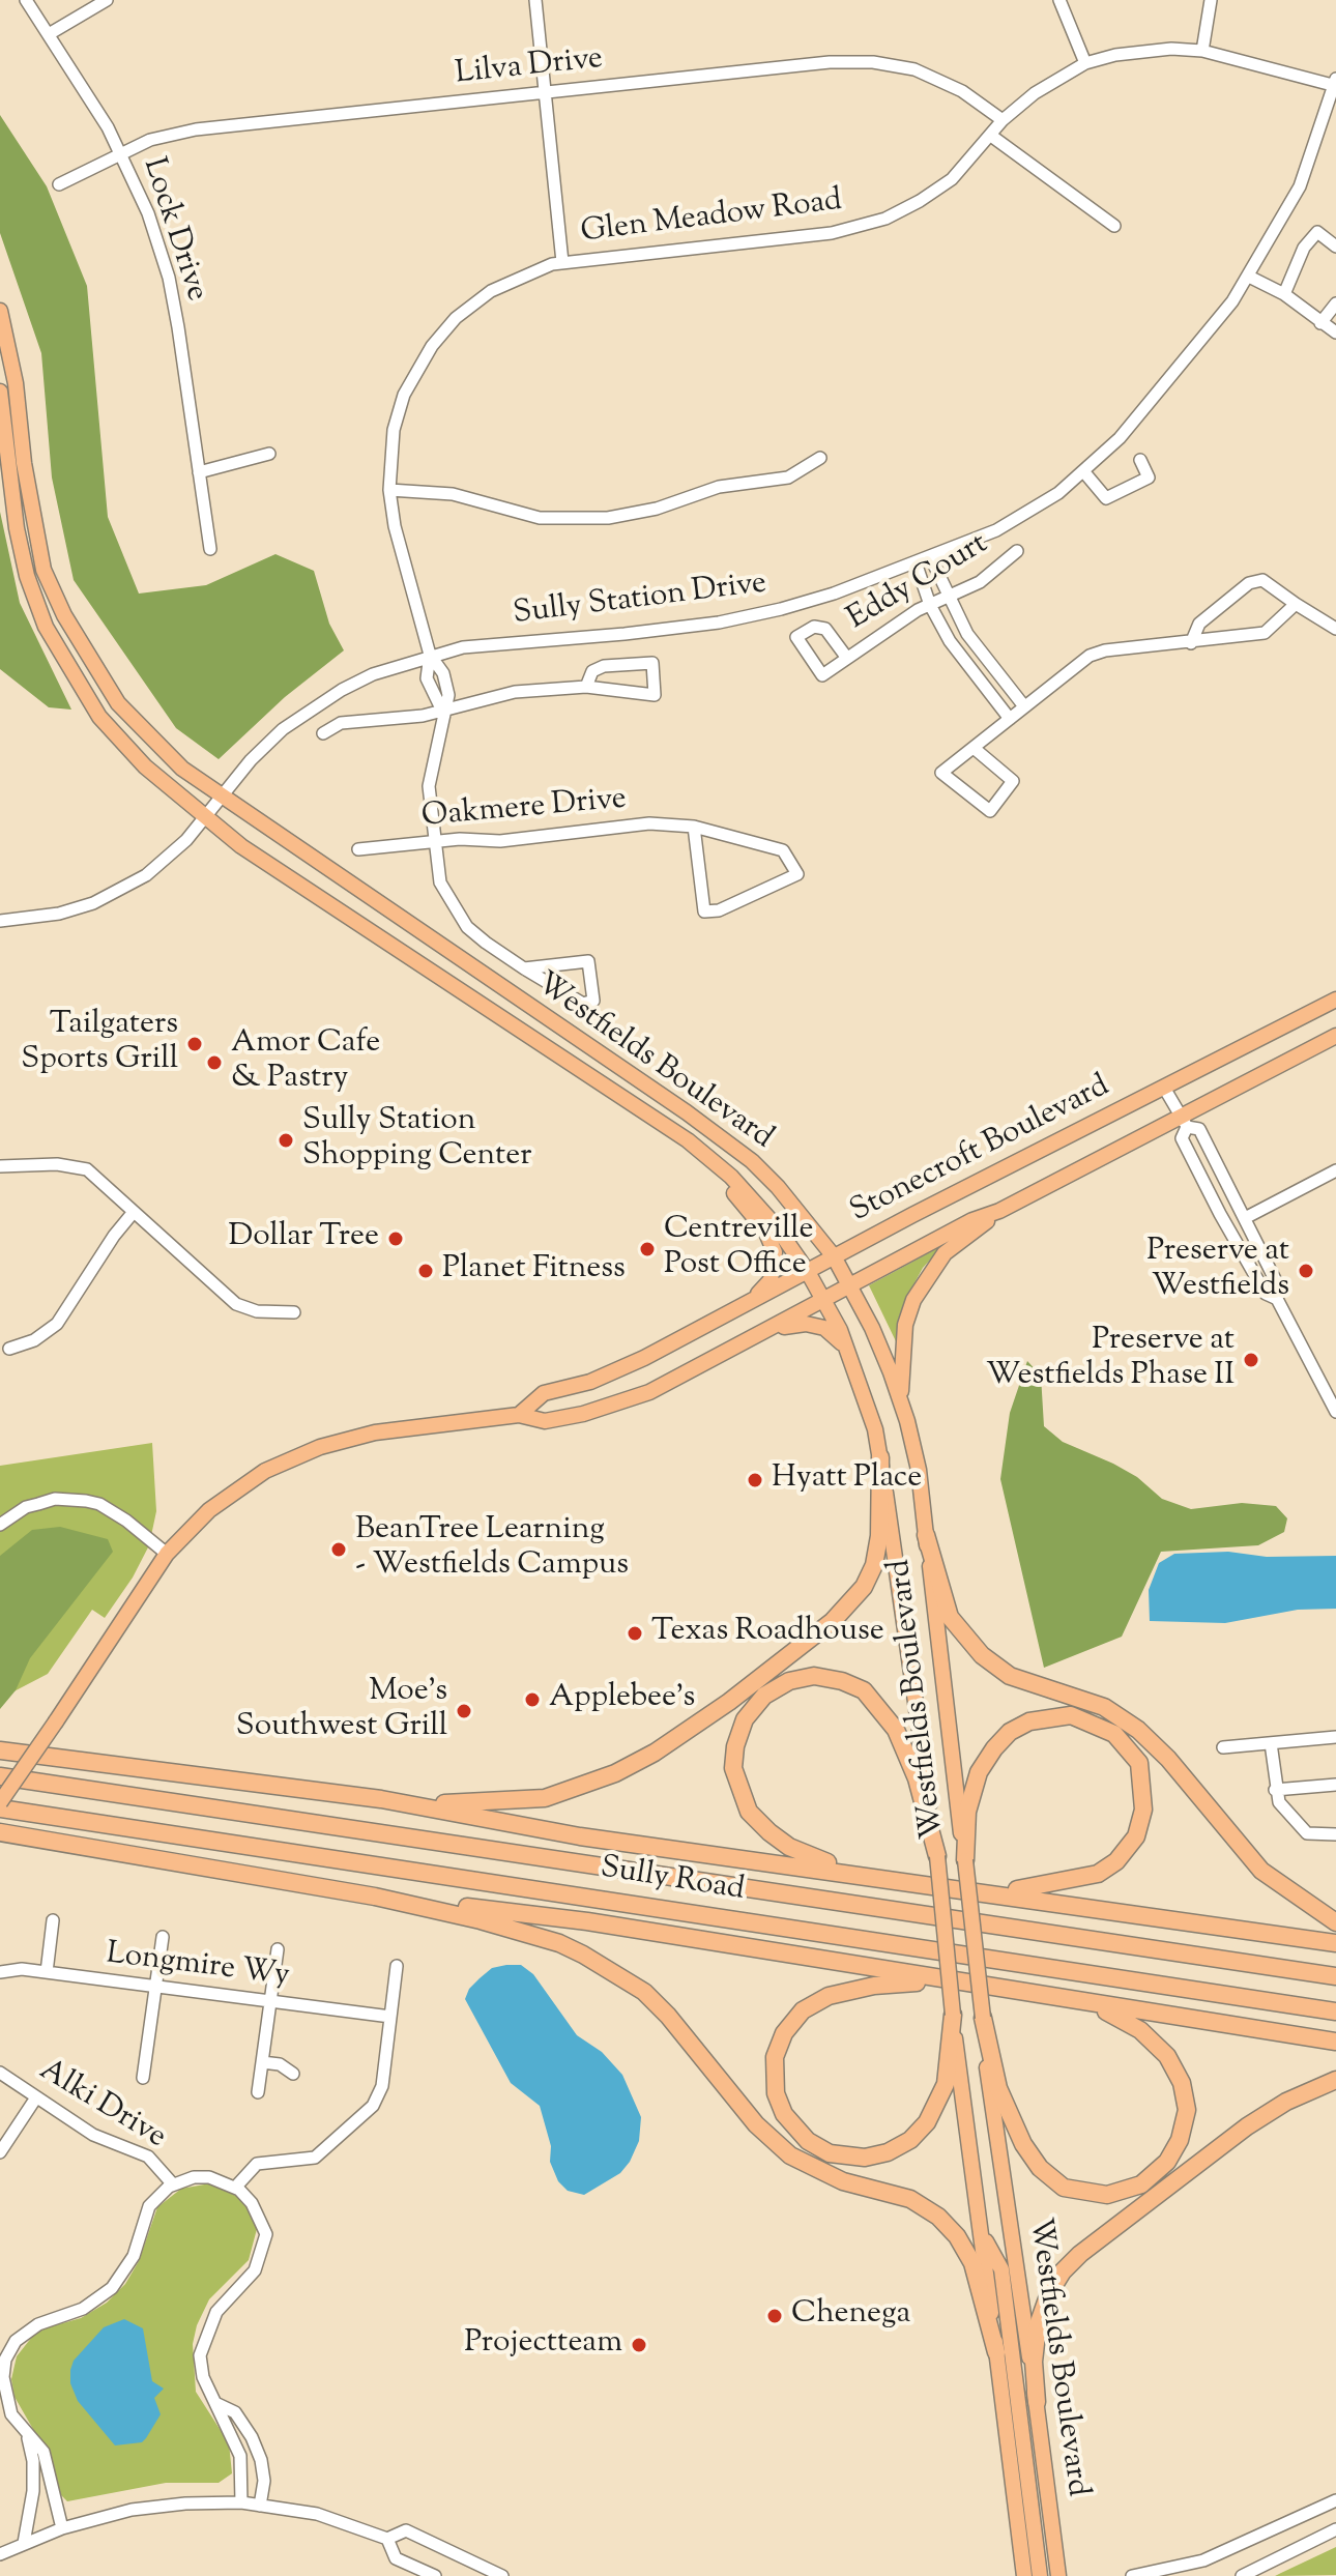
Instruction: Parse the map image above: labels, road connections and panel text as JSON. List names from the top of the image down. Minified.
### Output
{"streets":{"highway":["Sully Road"],"main road":["Westfields Boulevard","Stonecroft Boulevard"],"street":["Lilva Drive","Glen Meadow Road","Lock Drive","Eddy Court","Sully Station Drive","Oakmere Drive","Longmire Wy","Alki Drive"]},"crossings":[["Lilva Drive","Glen Meadow Road"],["Lilva Drive","Lock Drive"],["Glen Meadow Road","Sully Station Drive"],["Glen Meadow Road","Oakmere Drive"],["Sully Station Drive","Westfields Boulevard"],["Westfields Boulevard","Stonecroft Boulevard"],["Stonecroft Boulevard","Sully Road"]],"places":["Tailgaters Sports Grill","Amor Cafe & Pastry","Sully Station Shopping Center","Dollar Tree","Centreville Post Office","Planet Fitness","Preserve at Westfields","Preserve at Westfields Phase II","Hyatt Place","BeanTree Learning - Westfields Campus","Texas Roadhouse","Applebee's","Moe's Southwest Grill","Chenega","Projectteam"]}
